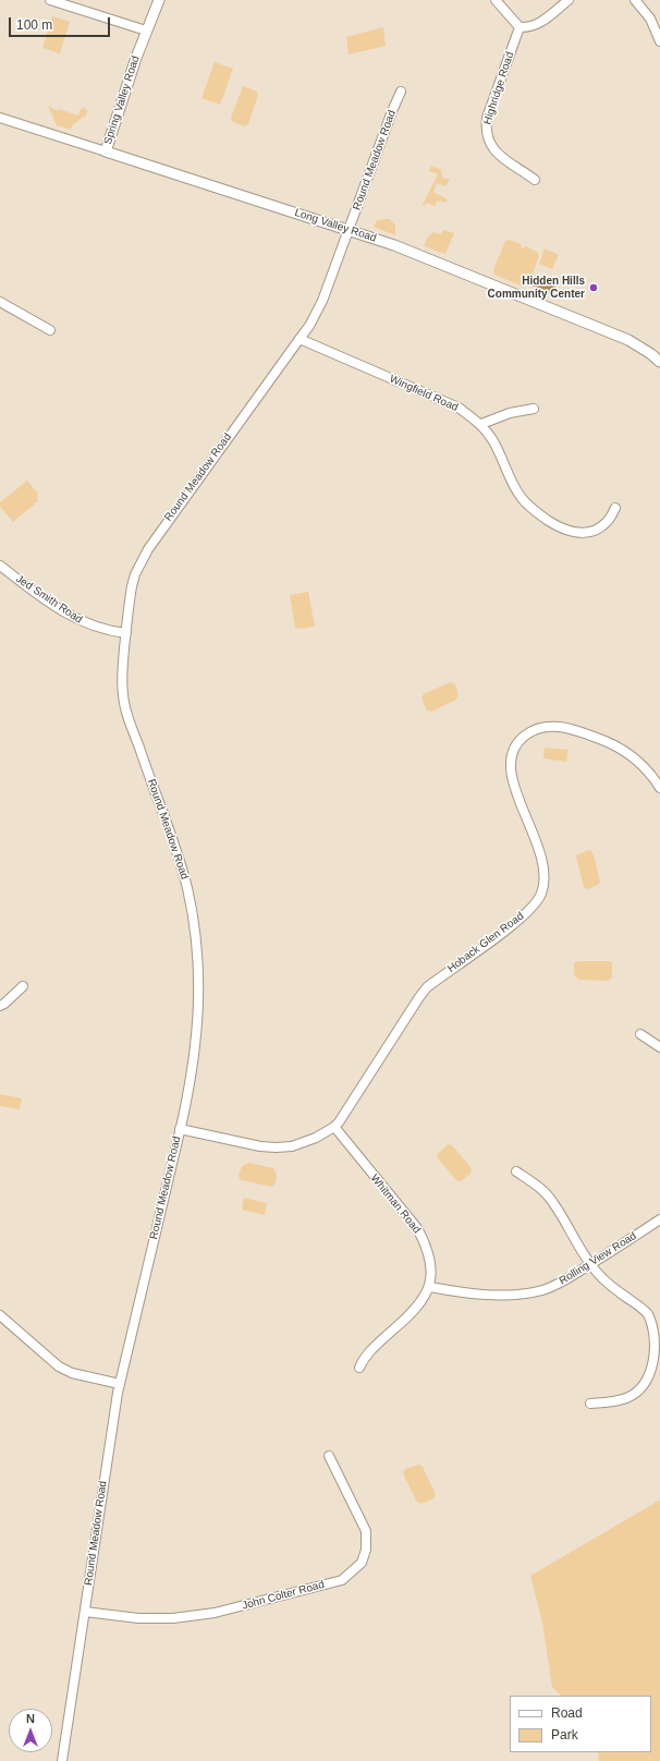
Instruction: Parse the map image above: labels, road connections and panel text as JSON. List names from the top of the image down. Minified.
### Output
{"streets":{"street":["Highridge Road","Spring Valley Road","Round Meadow Road","Long Valley Road","Wingfield Road","Jed Smith Road","Hoback Glen Road","Whitman Road","Rolling View Road","John Colter Road"]},"crossings":[["Spring Valley Road","Long Valley Road"],["Round Meadow Road","Long Valley Road"],["Round Meadow Road","Wingfield Road"],["Round Meadow Road","Jed Smith Road"],["Round Meadow Road","Hoback Glen Road"],["Round Meadow Road","John Colter Road"],["Hoback Glen Road","Whitman Road"],["Whitman Road","Rolling View Road"]],"places":["Hidden Hills Community Center"],"legend":["Road","Park"],"scale_bar":"100 m","north":"top"}
